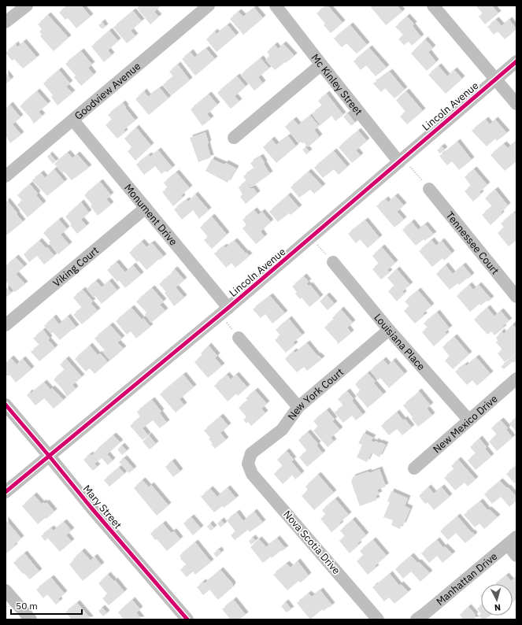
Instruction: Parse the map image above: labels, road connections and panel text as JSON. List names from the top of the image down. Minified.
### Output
{"streets":{"street":["Mc Kinley Street","Goodview Avenue","Lincoln Avenue","Monument Drive","Tennessee Court","Viking Court","Louisiana Place","New York Court","New Mexico Drive","Mary Street","Nova Scotia Drive","Manhattan Drive"]},"crossings":[["Mc Kinley Street","Lincoln Avenue"],["Goodview Avenue","Monument Drive"],["Lincoln Avenue","Monument Drive"],["Lincoln Avenue","Mary Street"],["Monument Drive","Viking Court"],["Louisiana Place","New York Court"],["Louisiana Place","New Mexico Drive"],["New York Court","Nova Scotia Drive"]],"scale_bar":"50 m","north":"bottom"}
